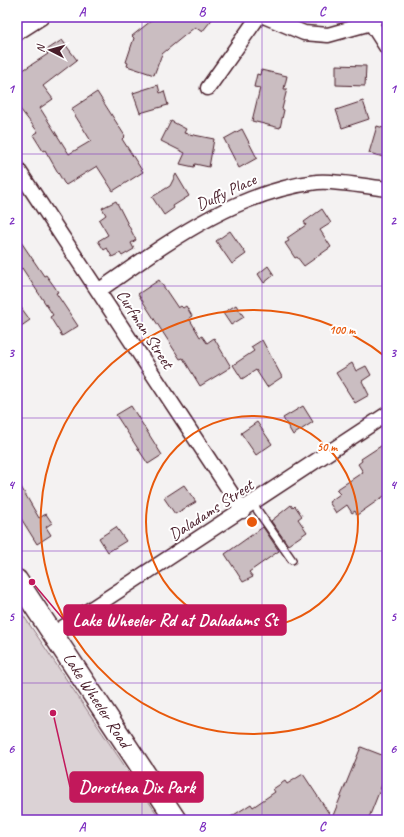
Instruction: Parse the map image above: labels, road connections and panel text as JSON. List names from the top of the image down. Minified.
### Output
{"streets":{"main road":["Lake Wheeler Road"],"street":["Duffy Place","Curfman Street","Daladams Street"]},"crossings":[["Duffy Place","Curfman Street"],["Curfman Street","Daladams Street"],["Daladams Street","Lake Wheeler Road"]],"places":["Lake Wheeler Rd at Daladams St","Dorothea Dix Park"],"north":"left","grid":{"columns":["A","B","C"],"rows":["1","2","3","4","5","6"]},"rings":["100 m","50 m"]}
